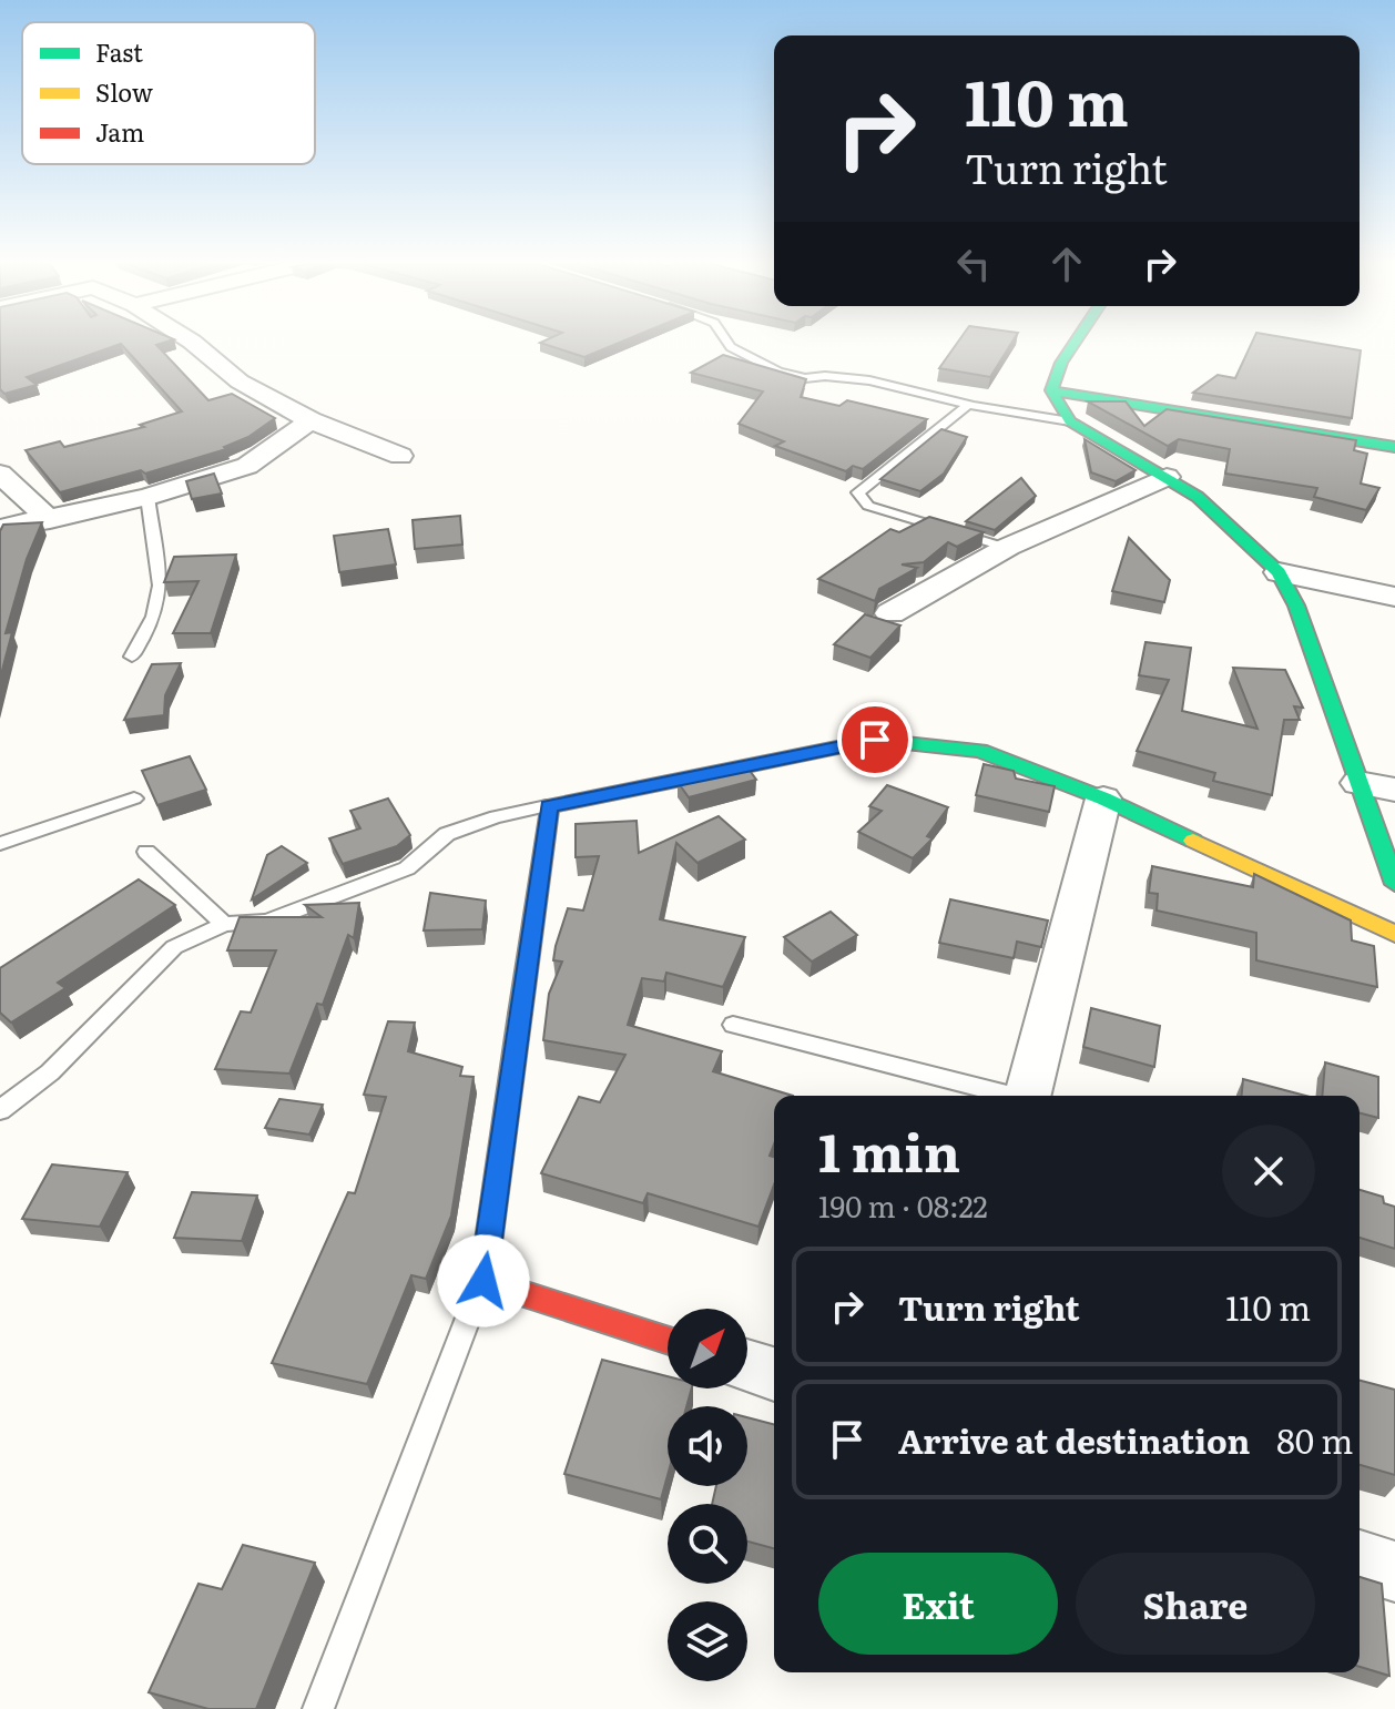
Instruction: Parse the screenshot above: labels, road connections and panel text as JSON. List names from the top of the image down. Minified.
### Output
{"legend":["Fast","Slow","Jam"],"north":"top right","page":{"turn":["110 m","Turn right"],"heading":["1 min","190 m · 08:22"],"list":[{"name":"Turn right","value":"110 m"},{"name":"Arrive at destination","value":"80 m"}],"buttons":["Exit","Share"]}}
